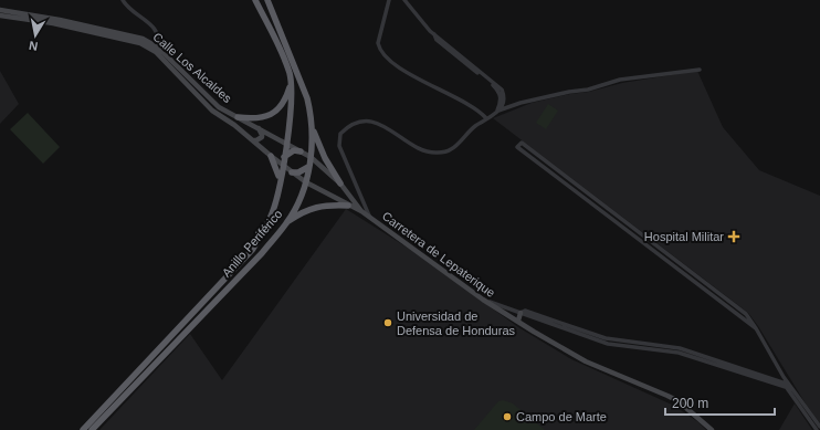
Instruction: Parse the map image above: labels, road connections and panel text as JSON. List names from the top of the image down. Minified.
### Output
{"streets":{"highway":["Anillo Periférico"],"main road":["Calle Los Alcaldes","Carretera de Lepaterique"]},"crossings":[["Calle Los Alcaldes","Anillo Periférico"],["Calle Los Alcaldes","Carretera de Lepaterique"],["Anillo Periférico","Carretera de Lepaterique"]],"places":{"health":["Hospital Militar"],"other":["Universidad de Defensa de Honduras","Campo de Marte"]},"scale_bar":"200 m","north":"bottom"}
